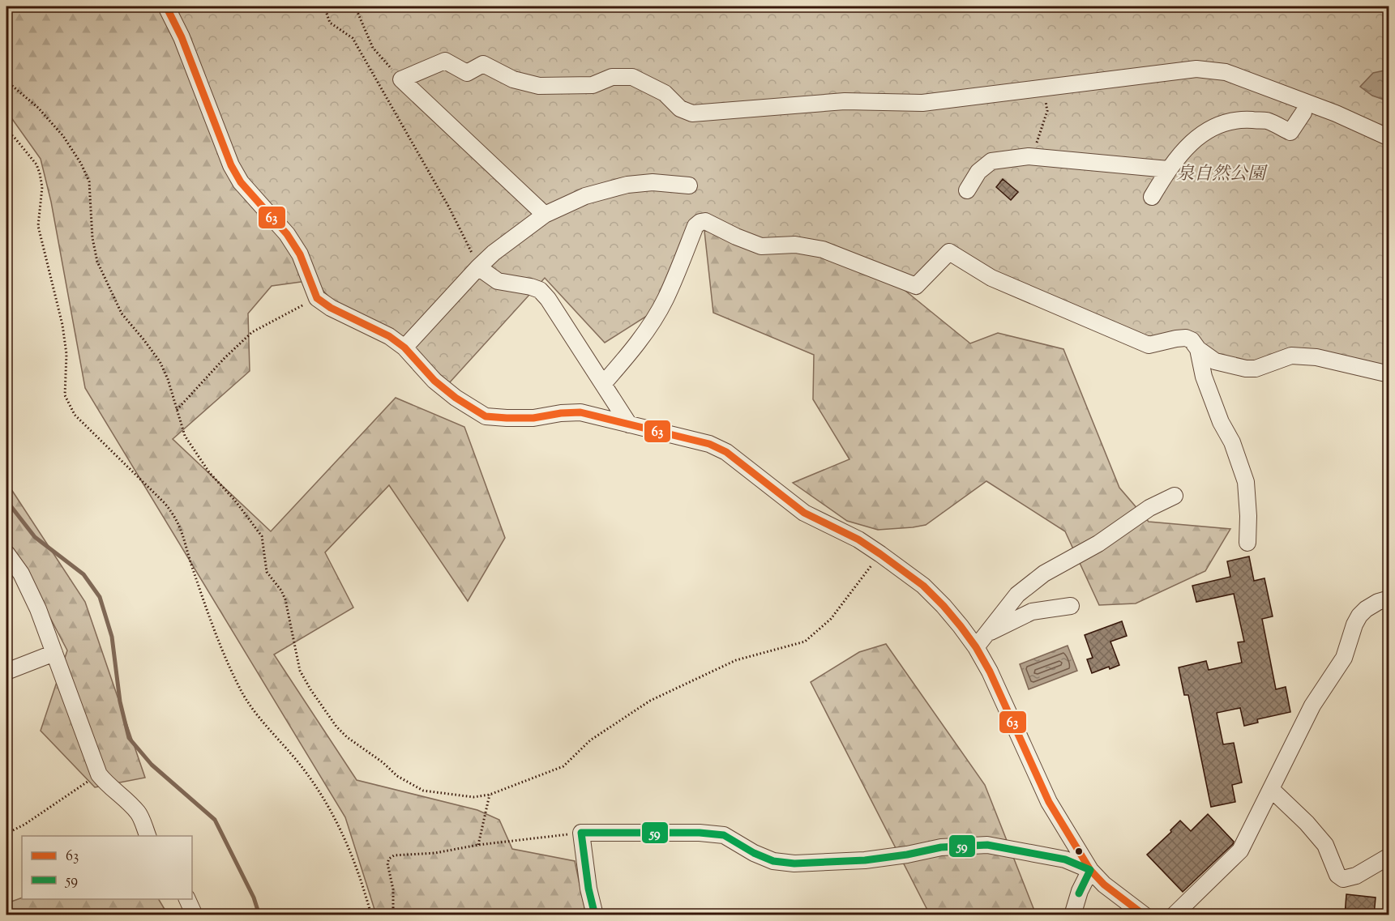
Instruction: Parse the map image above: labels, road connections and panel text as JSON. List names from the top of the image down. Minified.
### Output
{"parks":["泉自然公園"],"lines":["transit line 63","transit line 59"],"legend":["63","59"]}
